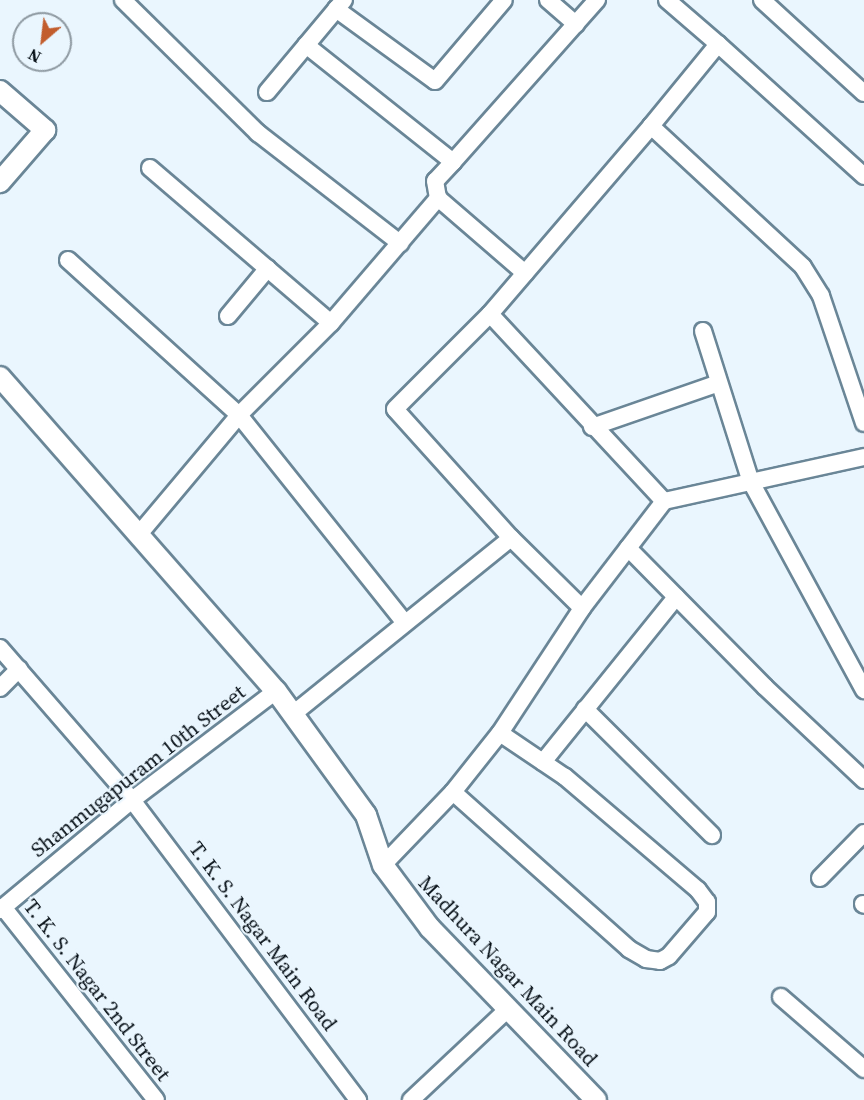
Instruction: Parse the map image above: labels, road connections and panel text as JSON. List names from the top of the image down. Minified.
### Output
{"streets":{"street":["Shanmugapuram 10th Street","T. K. S. Nagar Main Road","Madhura Nagar Main Road","T. K. S. Nagar 2nd Street"]},"crossings":[["Shanmugapuram 10th Street","T. K. S. Nagar Main Road"],["Shanmugapuram 10th Street","Madhura Nagar Main Road"],["Shanmugapuram 10th Street","T. K. S. Nagar 2nd Street"]],"north":"bottom left"}
